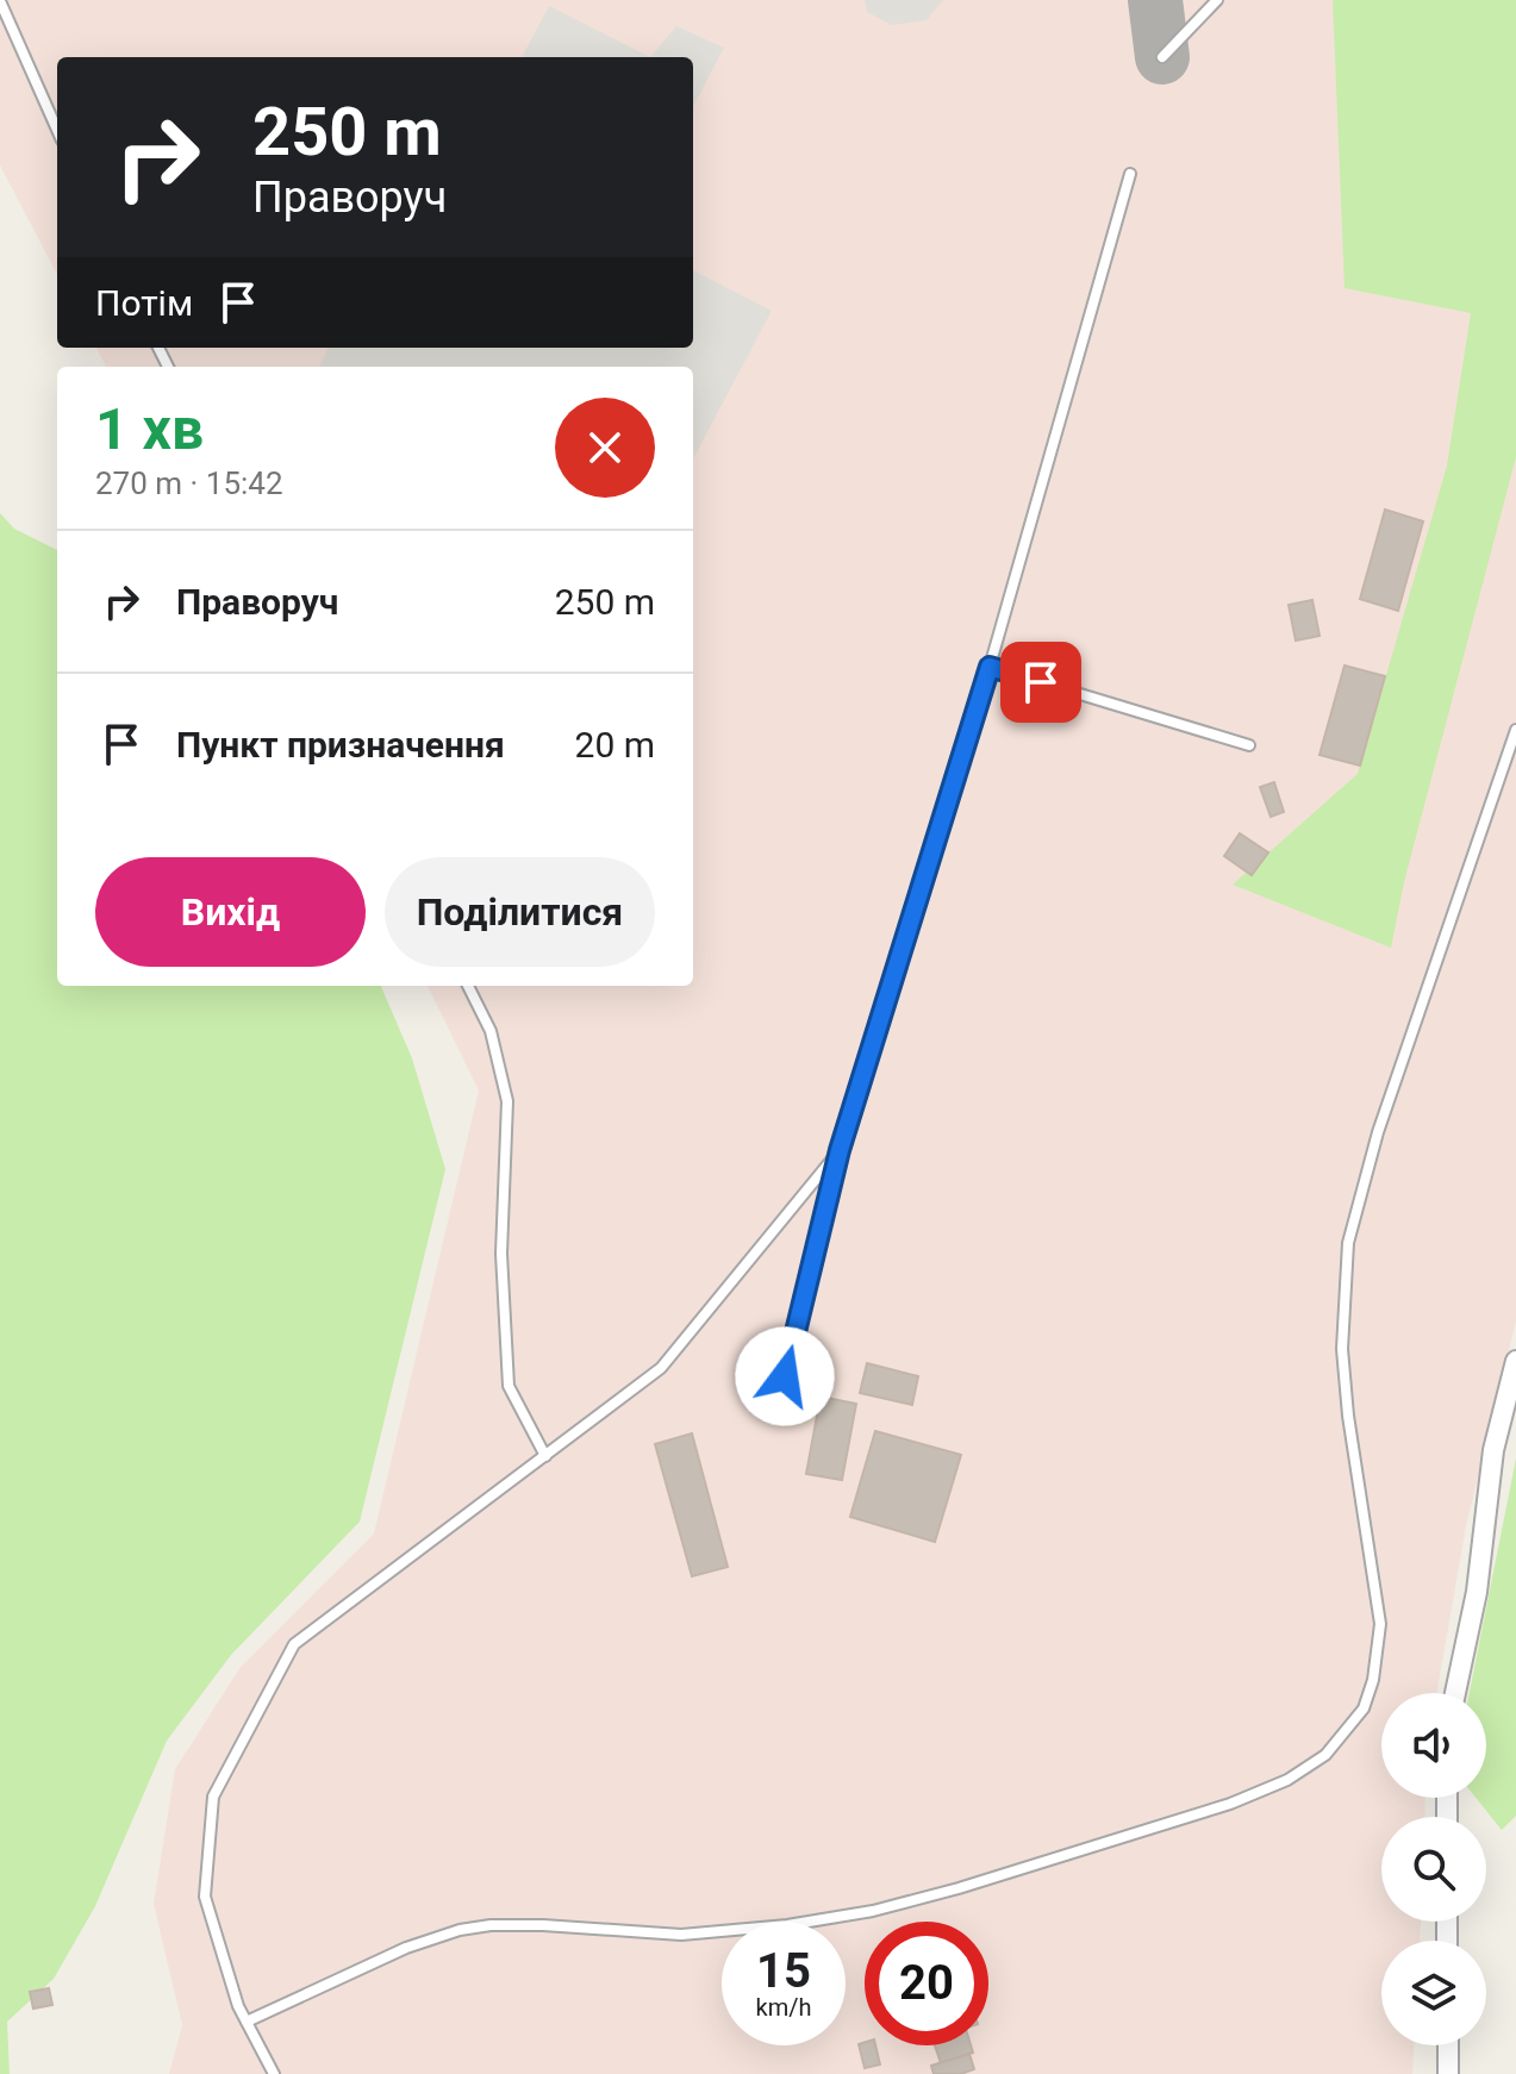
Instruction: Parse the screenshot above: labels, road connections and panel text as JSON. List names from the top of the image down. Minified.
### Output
{"page":{"turn":["250 m","Праворуч"],"then":"Потім","heading":["1 хв","270 m · 15:42"],"list":[{"name":"Праворуч","value":"250 m"},{"name":"Пункт призначення","value":"20 m"}],"buttons":["Вихід","Поділитися"],"speed":"15 km/h","limit":"20"}}
